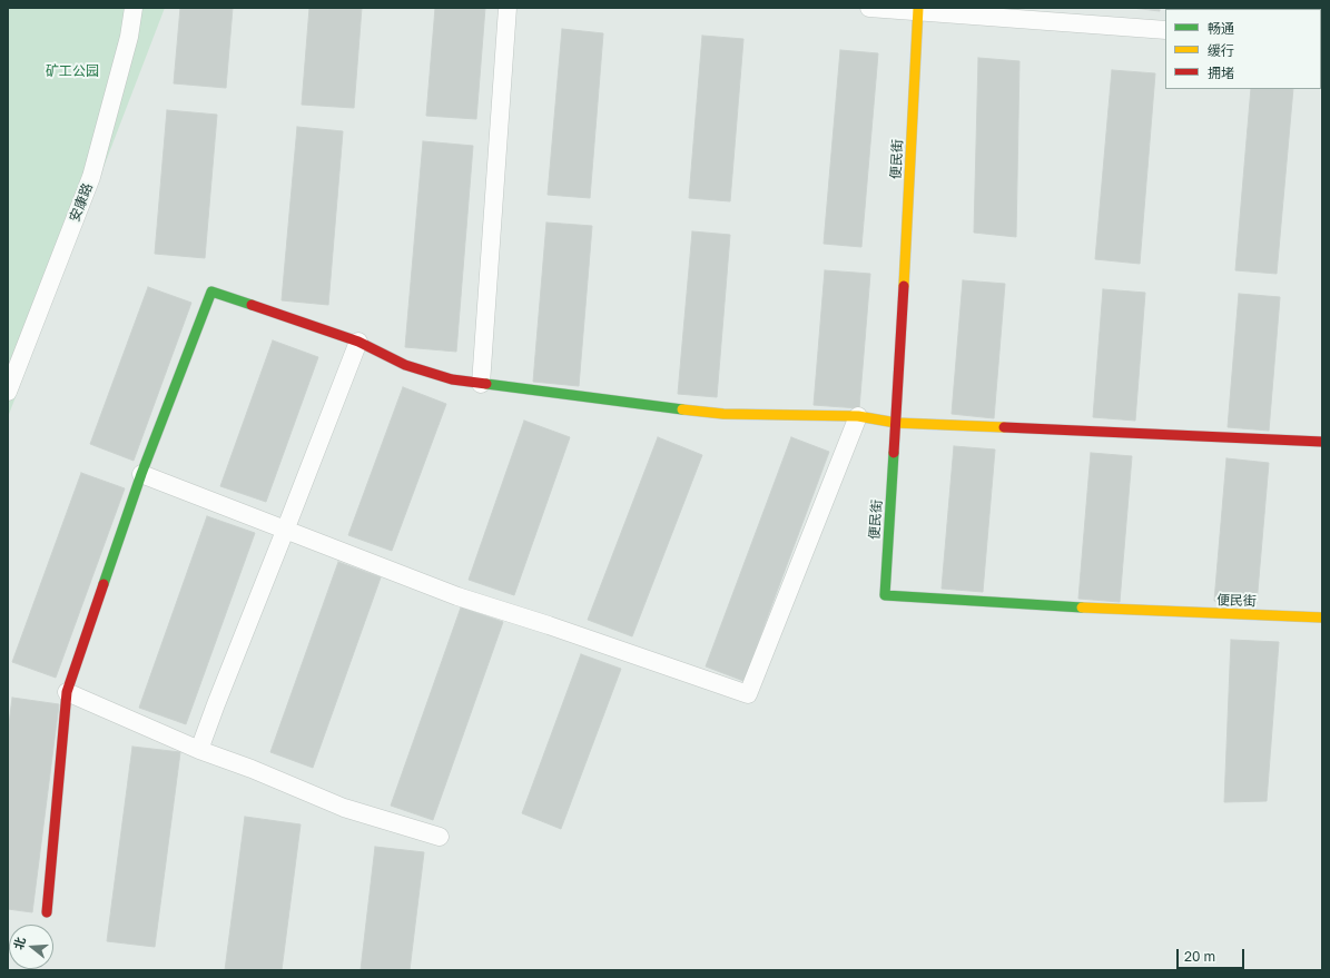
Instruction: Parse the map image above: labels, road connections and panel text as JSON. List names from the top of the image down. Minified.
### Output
{"streets":{"street":["便民街","安康路"]},"parks":["矿工公园"],"legend":["畅通","缓行","拥堵"],"scale_bar":"20 m","north":"left"}
